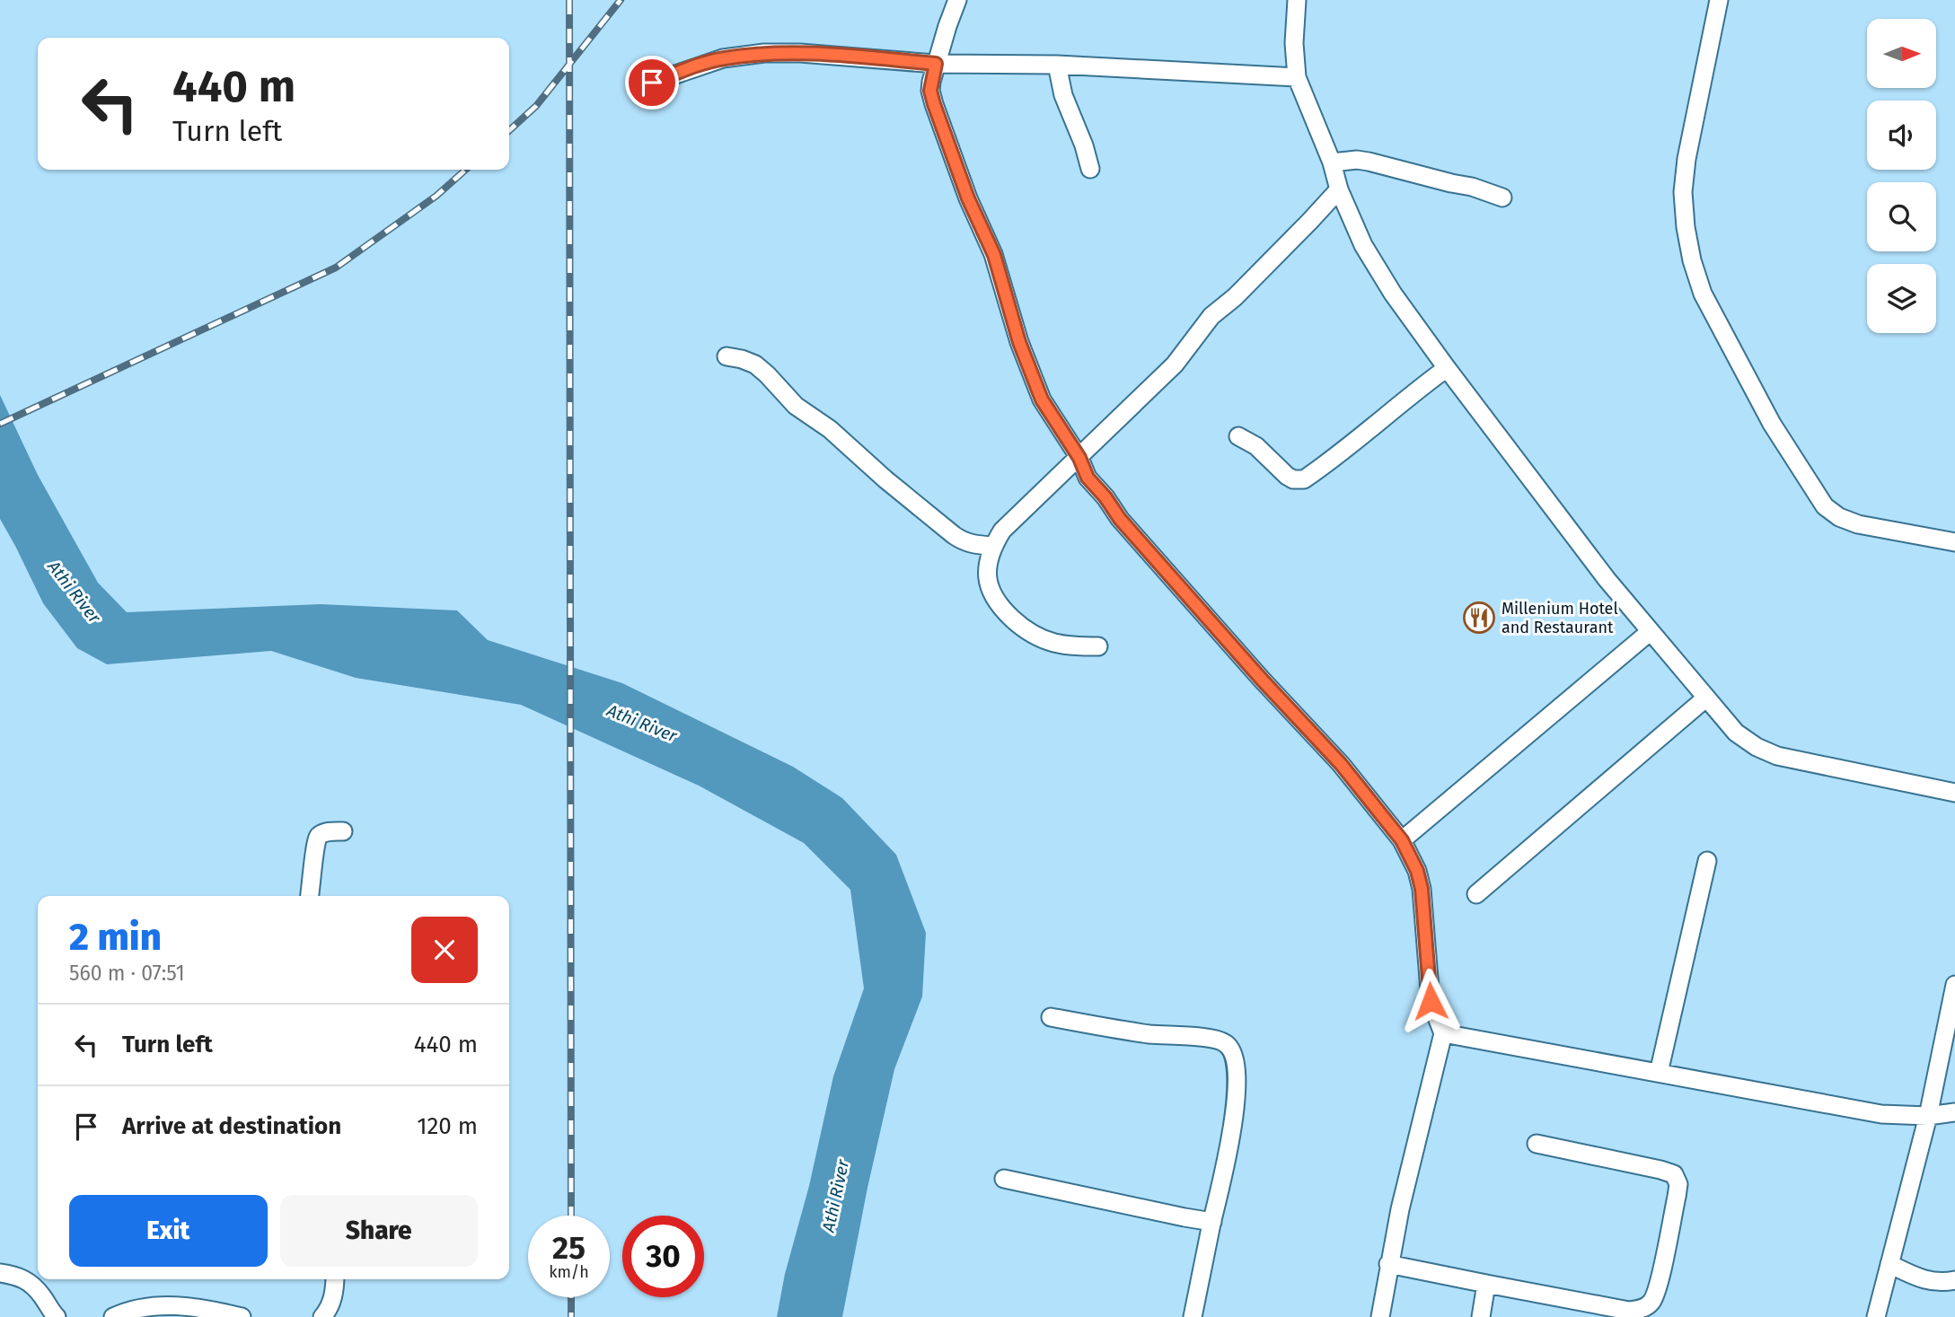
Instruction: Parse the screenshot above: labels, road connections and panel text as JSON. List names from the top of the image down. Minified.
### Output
{"water":["Athi River"],"places":{"restaurant":["Millenium Hotel and Restaurant"]},"north":"right","page":{"turn":["440 m","Turn left"],"heading":["2 min","560 m · 07:51"],"list":[{"name":"Turn left","value":"440 m"},{"name":"Arrive at destination","value":"120 m"}],"buttons":["Exit","Share"],"speed":"25 km/h","limit":"30"}}
